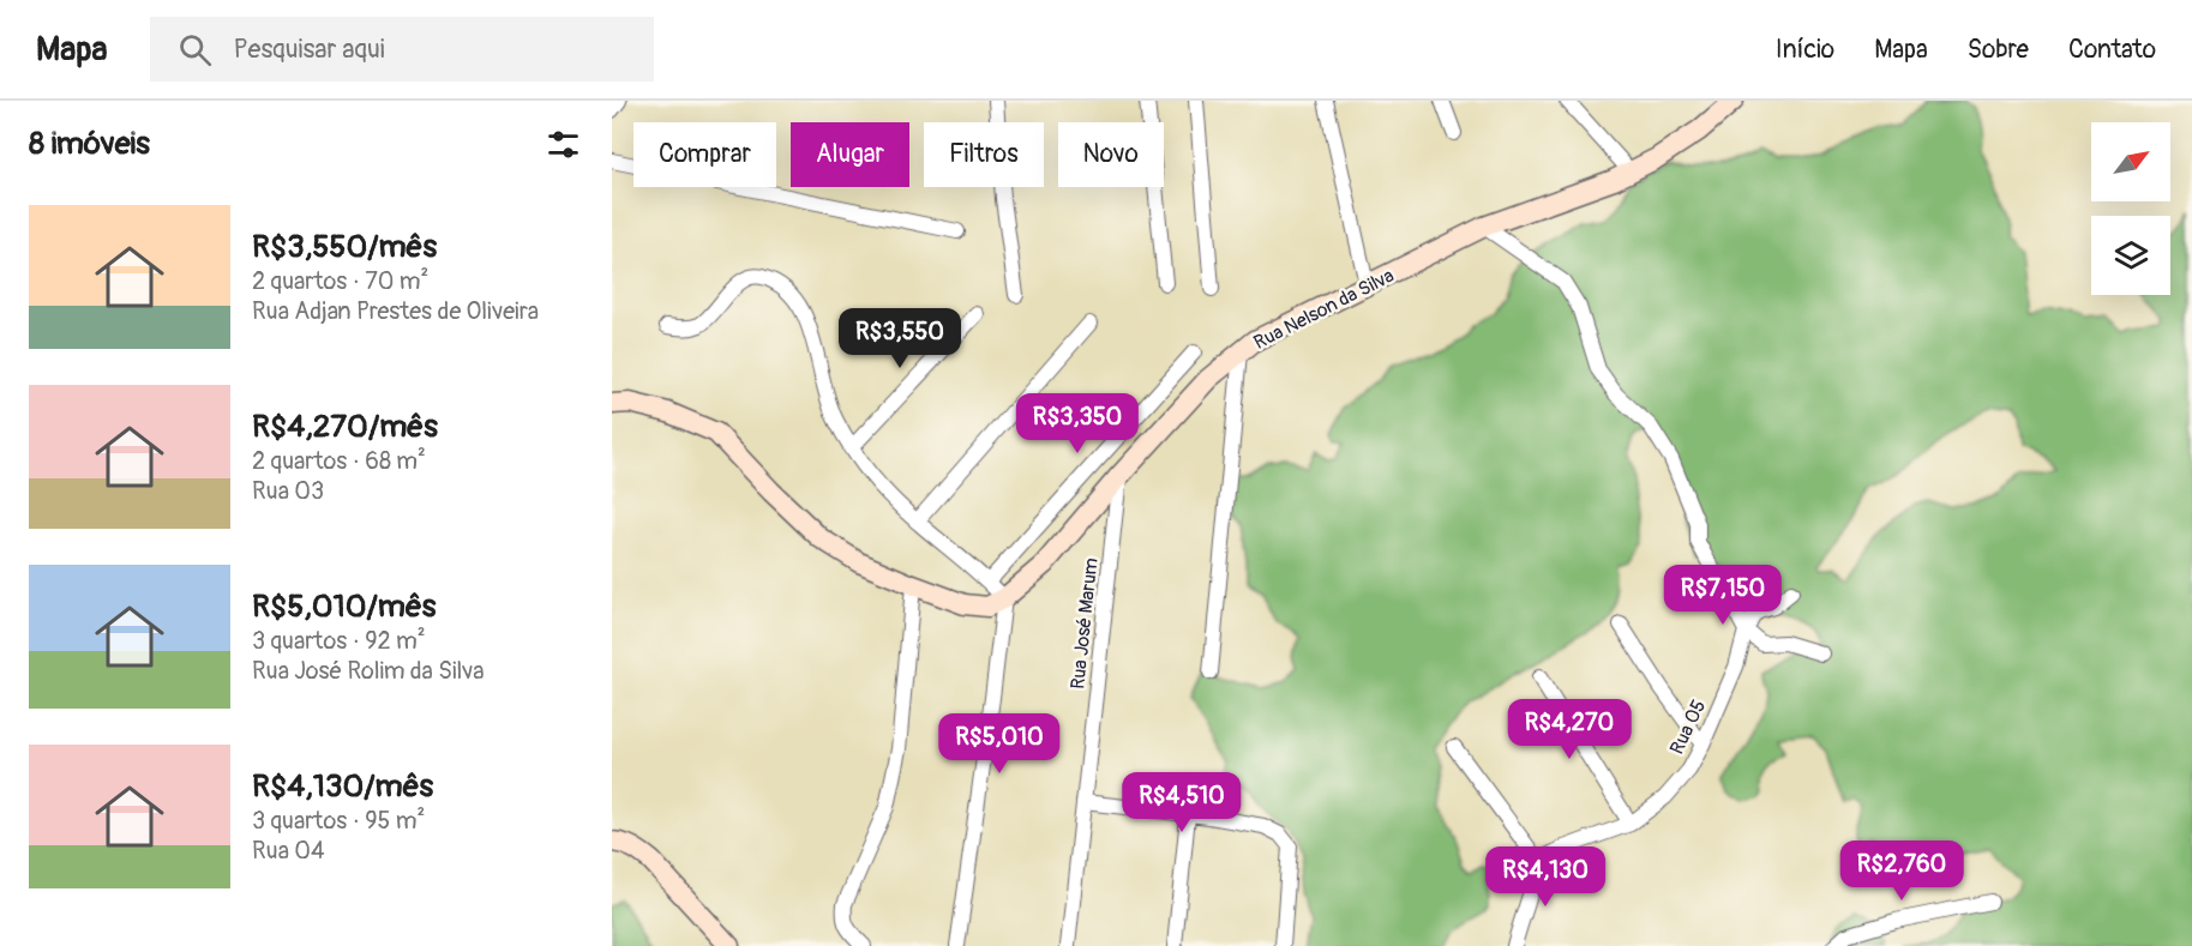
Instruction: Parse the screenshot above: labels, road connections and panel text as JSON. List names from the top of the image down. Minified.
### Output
{"streets":{"street":["Rua Nelson da Silva","Rua José Marum","Rua 05"]},"crossings":[["Rua Nelson da Silva","Rua José Marum"]],"north":"top right","page":{"header":"Mapa","search":"Pesquisar aqui","nav":["Início","Mapa","Sobre","Contato"],"heading":"8 imóveis","chip":["Comprar","Alugar","Filtros","Novo"],"list":[{"name":"R$3,550/mês","note":"2 quartos · 70 m² · Rua Adjan Prestes de Oliveira"},{"name":"R$4,270/mês","note":"2 quartos · 68 m² · Rua 03"},{"name":"R$5,010/mês","note":"3 quartos · 92 m² · Rua José Rolim da Silva"},{"name":"R$4,130/mês","note":"3 quartos · 95 m² · Rua 04"}],"price":["R$3,550","R$3,350","R$7,150","R$4,270","R$5,010","R$4,510","R$2,760","R$4,130"]}}
